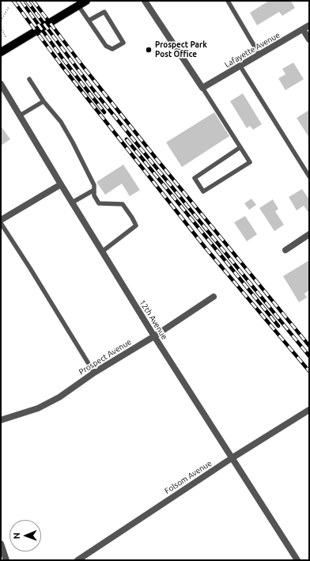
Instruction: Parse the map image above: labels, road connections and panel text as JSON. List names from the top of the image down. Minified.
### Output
{"streets":{"street":["Lafayette Avenue","12th Avenue","Prospect Avenue","Folsom Avenue"]},"crossings":[["12th Avenue","Prospect Avenue"],["12th Avenue","Folsom Avenue"]],"places":["Prospect Park Post Office"],"north":"left"}
